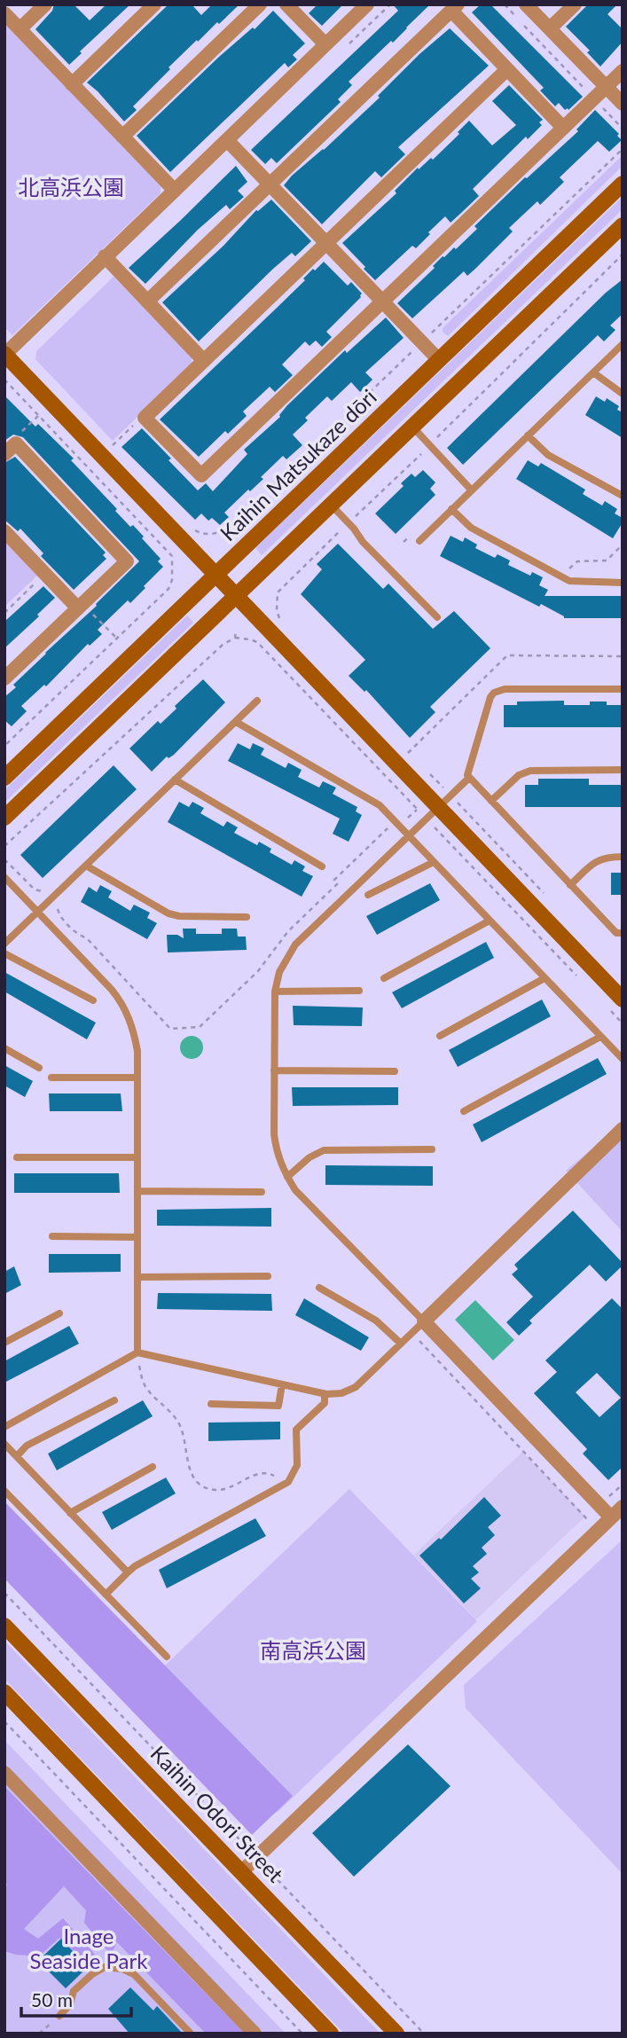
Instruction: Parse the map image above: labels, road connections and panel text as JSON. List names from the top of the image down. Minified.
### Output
{"streets":{"street":["Kaihin Matsukaze dōri","Kaihin Odori Street"]},"parks":["北高浜公園","南高浜公園","Inage Seaside Park"],"scale_bar":"50 m"}
